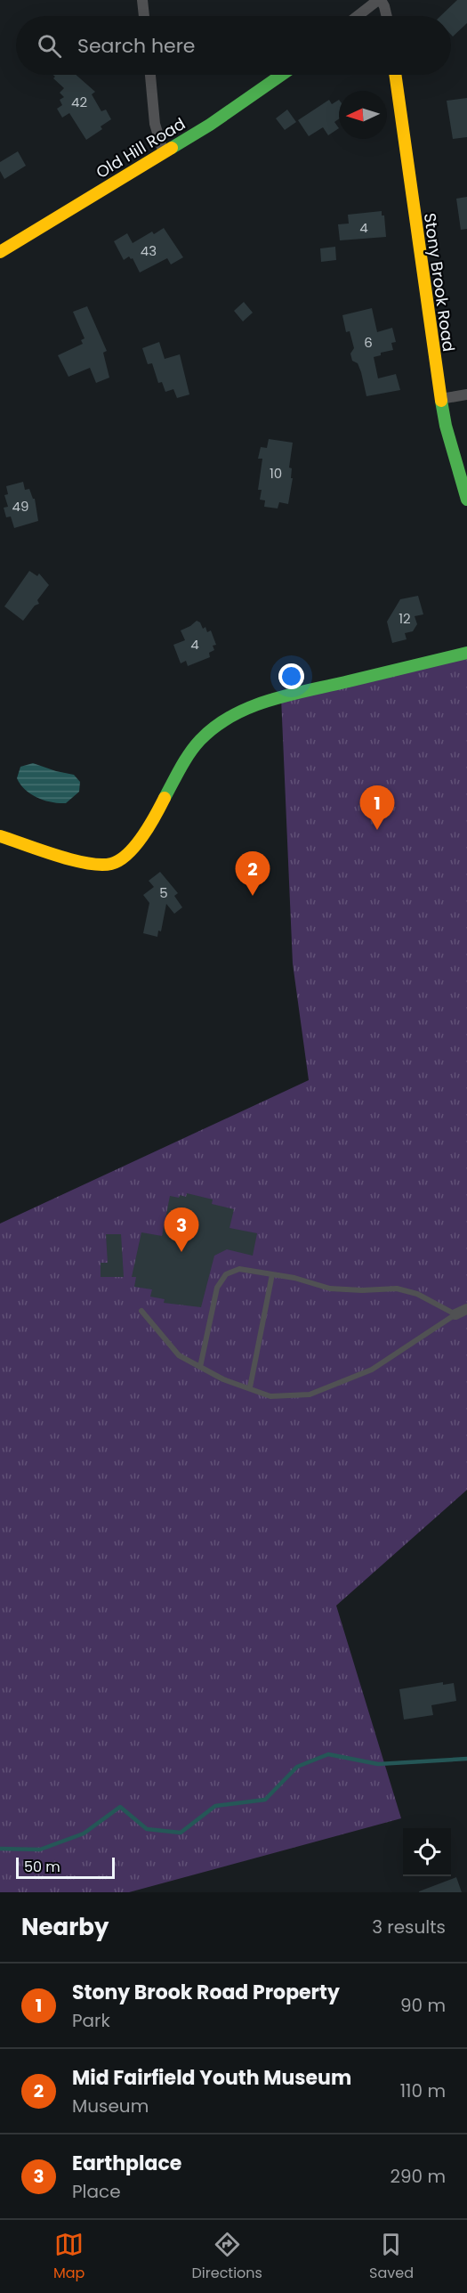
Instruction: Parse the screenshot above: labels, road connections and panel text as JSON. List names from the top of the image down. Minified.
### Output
{"streets":{"street":["Old Hill Road","Stony Brook Road"]},"house_numbers":["42","4","43","6","10","49","12","4","5"],"scale_bar":"50 m","north":"left","page":{"search":"Search here","pins":["1","2","3"],"scale":"50 m","heading":["Nearby","3 results"],"list":[{"mark":"1","name":"Stony Brook Road Property","note":"Park","value":"90 m"},{"mark":"2","name":"Mid Fairfield Youth Museum","note":"Museum","value":"110 m"},{"mark":"3","name":"Earthplace","note":"Place","value":"290 m"}],"nav":["Map","Directions","Saved"]}}
